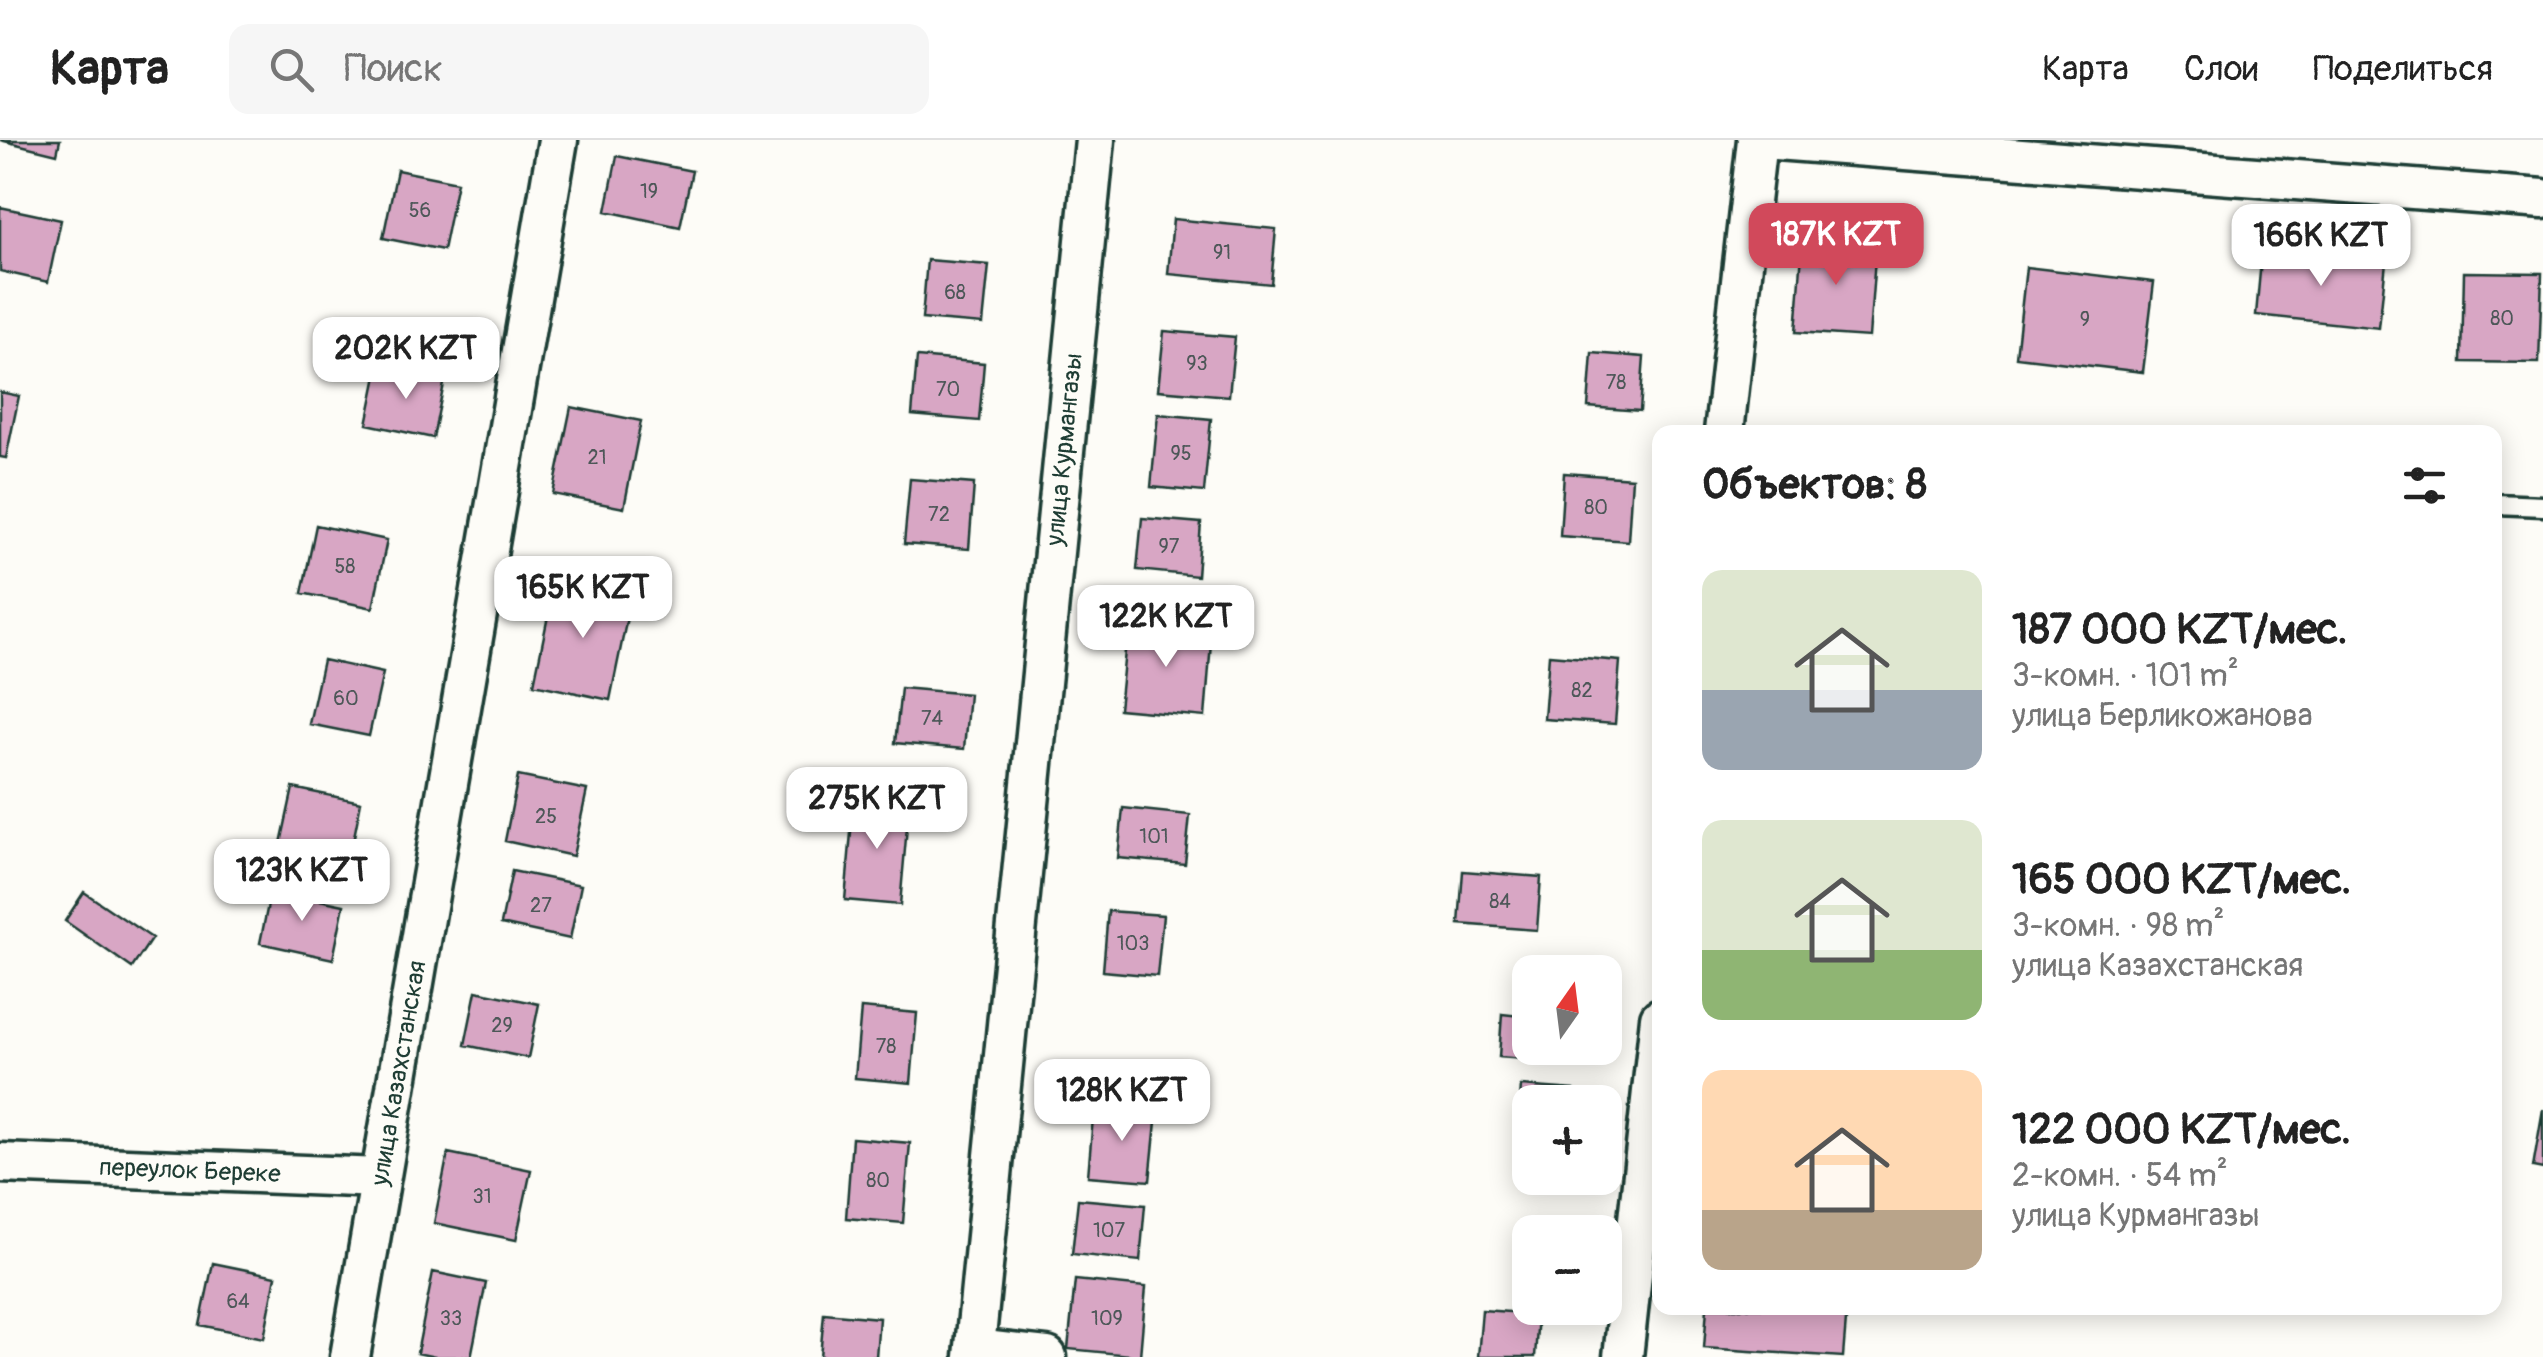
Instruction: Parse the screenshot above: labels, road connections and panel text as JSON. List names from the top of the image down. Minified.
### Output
{"streets":{"street":["улица Курмангазы","улица Казахстанская","переулок Береке"]},"crossings":[["улица Казахстанская","переулок Береке"]],"house_numbers":["19","56","91","68","80","9","93","78","70","95","21","80","72","97","58","82","60","74","25","101","84","27","103","29","78","80","31","107","64","33","109"],"north":"top","page":{"header":"Карта","search":"Поиск","nav":["Карта","Слои","Поделиться"],"price":["187K KZT","166K KZT","202K KZT","165K KZT","122K KZT","275K KZT","123K KZT","128K KZT"],"heading":"Объектов: 8","list":[{"name":"187 000 KZT/мес.","note":"3-комн. · 101 m² · улица Берликожанова"},{"name":"165 000 KZT/мес.","note":"3-комн. · 98 m² · улица Казахстанская"},{"name":"122 000 KZT/мес.","note":"2-комн. · 54 m² · улица Курмангазы"}],"map_buttons":["+","−"]}}
